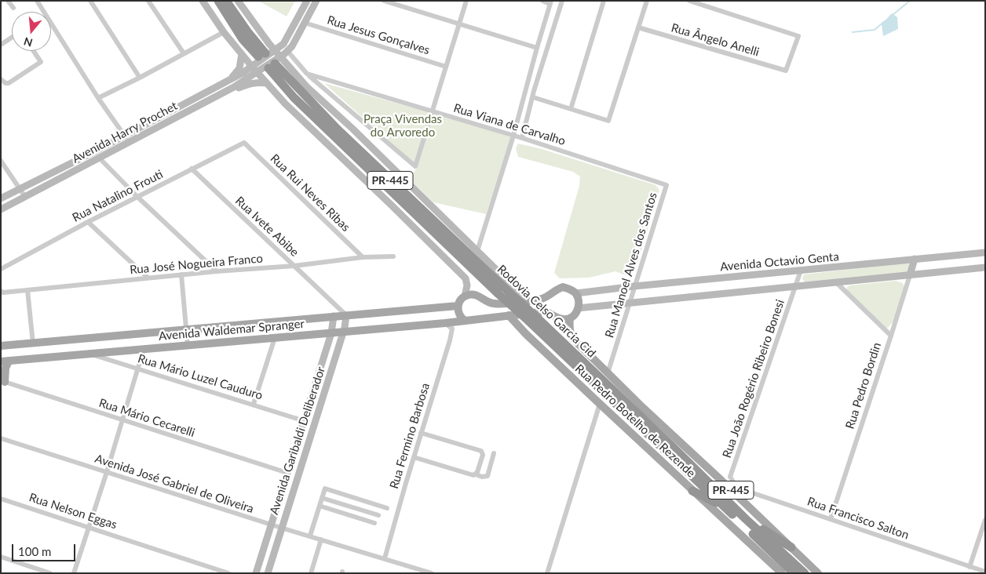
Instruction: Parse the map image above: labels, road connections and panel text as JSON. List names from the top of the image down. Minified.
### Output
{"streets":{"highway":["PR-445","Rodovia Celso Garcia Cid"],"main road":["Avenida Waldemar Spranger","Rua Pedro Botelho de Rezende"],"street":["Rua Jesus Gonçalves","Rua Ângelo Anelli","Rua Viana de Carvalho","Avenida Harry Prochet","Rua Rui Neves Ribas","Rua Natalino Frouti","Rua Ivete Abibe","Avenida Octavio Genta","Rua José Nogueira Franco","Rua Manoel Alves dos Santos","Rua Mário Luzel Cauduro","Rua João Rogério Ribeiro Bonesi","Rua Pedro Bordin","Rua Mário Cecarelli","Rua Fermino Barbosa","Avenida Garibaldi Deliberador","Avenida José Gabriel de Oliveira","Rua Nelson Eggas","Rua Francisco Salton"]},"crossings":[["Rua Viana de Carvalho","Rua Manoel Alves dos Santos"],["PR-445","Rua Manoel Alves dos Santos"],["Rua Rui Neves Ribas","Rua Natalino Frouti"],["Rua Rui Neves Ribas","Rua José Nogueira Franco"],["Rua Natalino Frouti","Rua Ivete Abibe"],["Rua Ivete Abibe","Rua José Nogueira Franco"],["Rua Ivete Abibe","Avenida Waldemar Spranger"],["Rua Ivete Abibe","Avenida Garibaldi Deliberador"],["Avenida Octavio Genta","Rua Manoel Alves dos Santos"],["Avenida Octavio Genta","Rua Pedro Bordin"],["Avenida Waldemar Spranger","Rua Mário Luzel Cauduro"],["Avenida Waldemar Spranger","Rua Pedro Botelho de Rezende"],["Avenida Waldemar Spranger","Rua Fermino Barbosa"],["Avenida Waldemar Spranger","Avenida Garibaldi Deliberador"],["Rua Mário Luzel Cauduro","Avenida Garibaldi Deliberador"],["Rua João Rogério Ribeiro Bonesi","Rua Francisco Salton"],["Rua Pedro Bordin","Rua Francisco Salton"],["Rua Mário Cecarelli","Avenida Garibaldi Deliberador"],["Rua Fermino Barbosa","Avenida José Gabriel de Oliveira"],["Avenida Garibaldi Deliberador","Avenida José Gabriel de Oliveira"]],"parks":["Praça Vivendas do Arvoredo"],"scale_bar":"100 m","north":"bottom"}
